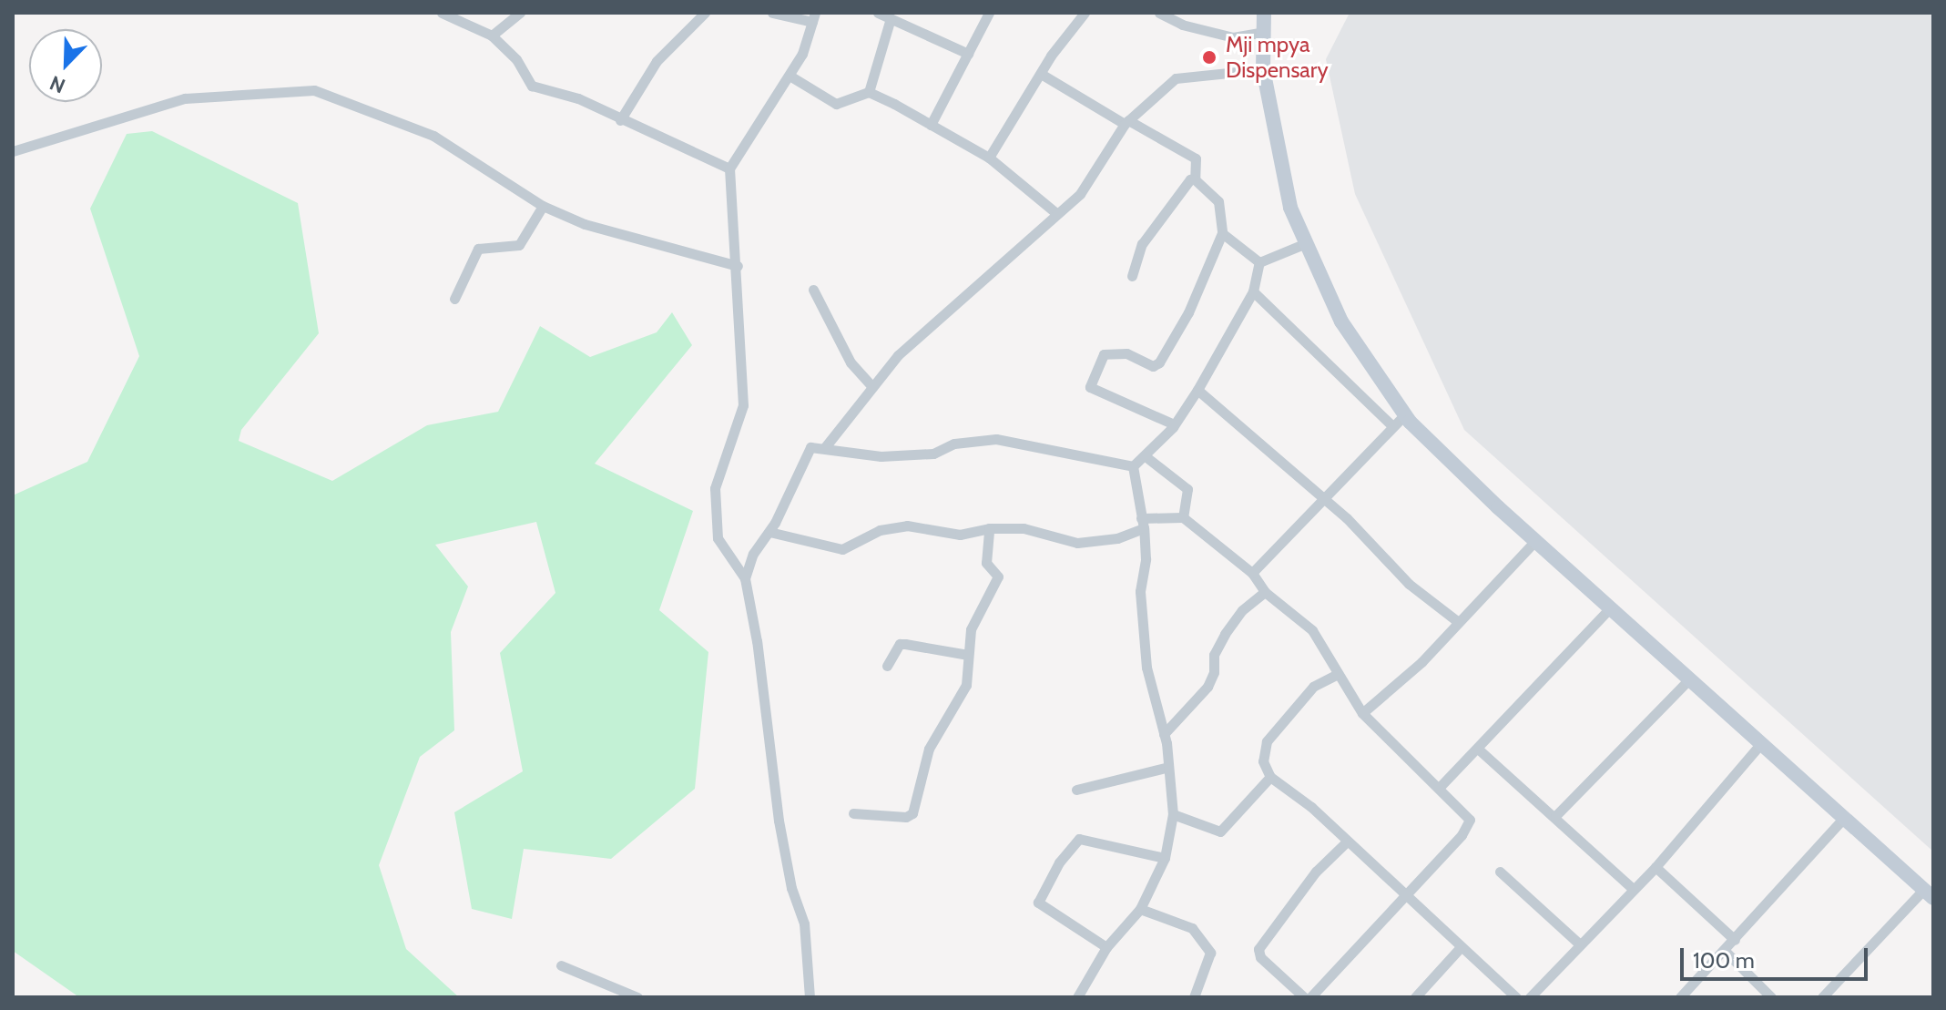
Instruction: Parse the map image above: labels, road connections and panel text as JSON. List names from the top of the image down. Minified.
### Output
{"places":["Mji mpya Dispensary"],"scale_bar":"100 m","north":"bottom left"}
